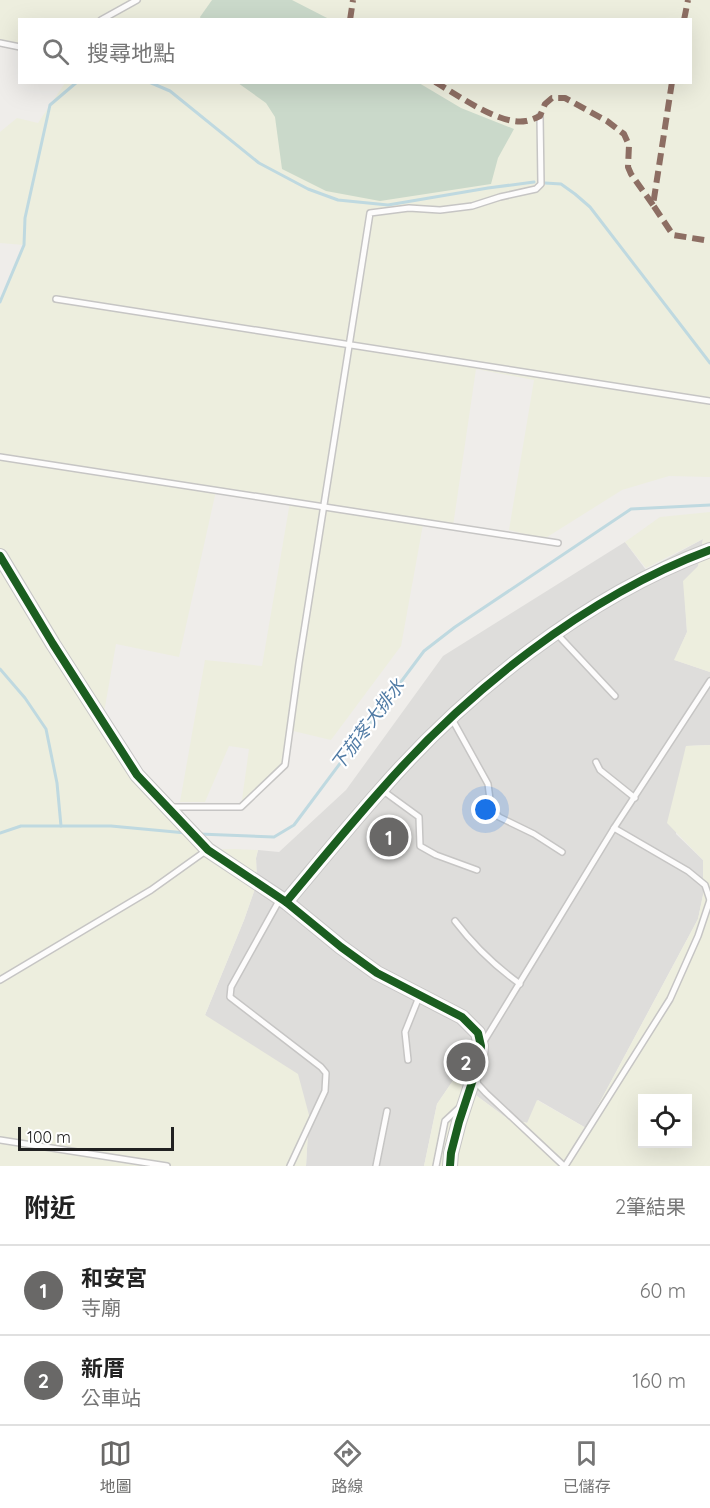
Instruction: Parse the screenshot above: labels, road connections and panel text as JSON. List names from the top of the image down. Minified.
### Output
{"water":["下茄苳大排水"],"scale_bar":"100 m","page":{"search":"搜尋地點","pins":["1","2"],"scale":"100 m","heading":["附近","2筆結果"],"list":[{"mark":"1","name":"和安宮","note":"寺廟","value":"60 m"},{"mark":"2","name":"新厝","note":"公車站","value":"160 m"}],"nav":["地圖","路線","已儲存"]}}
